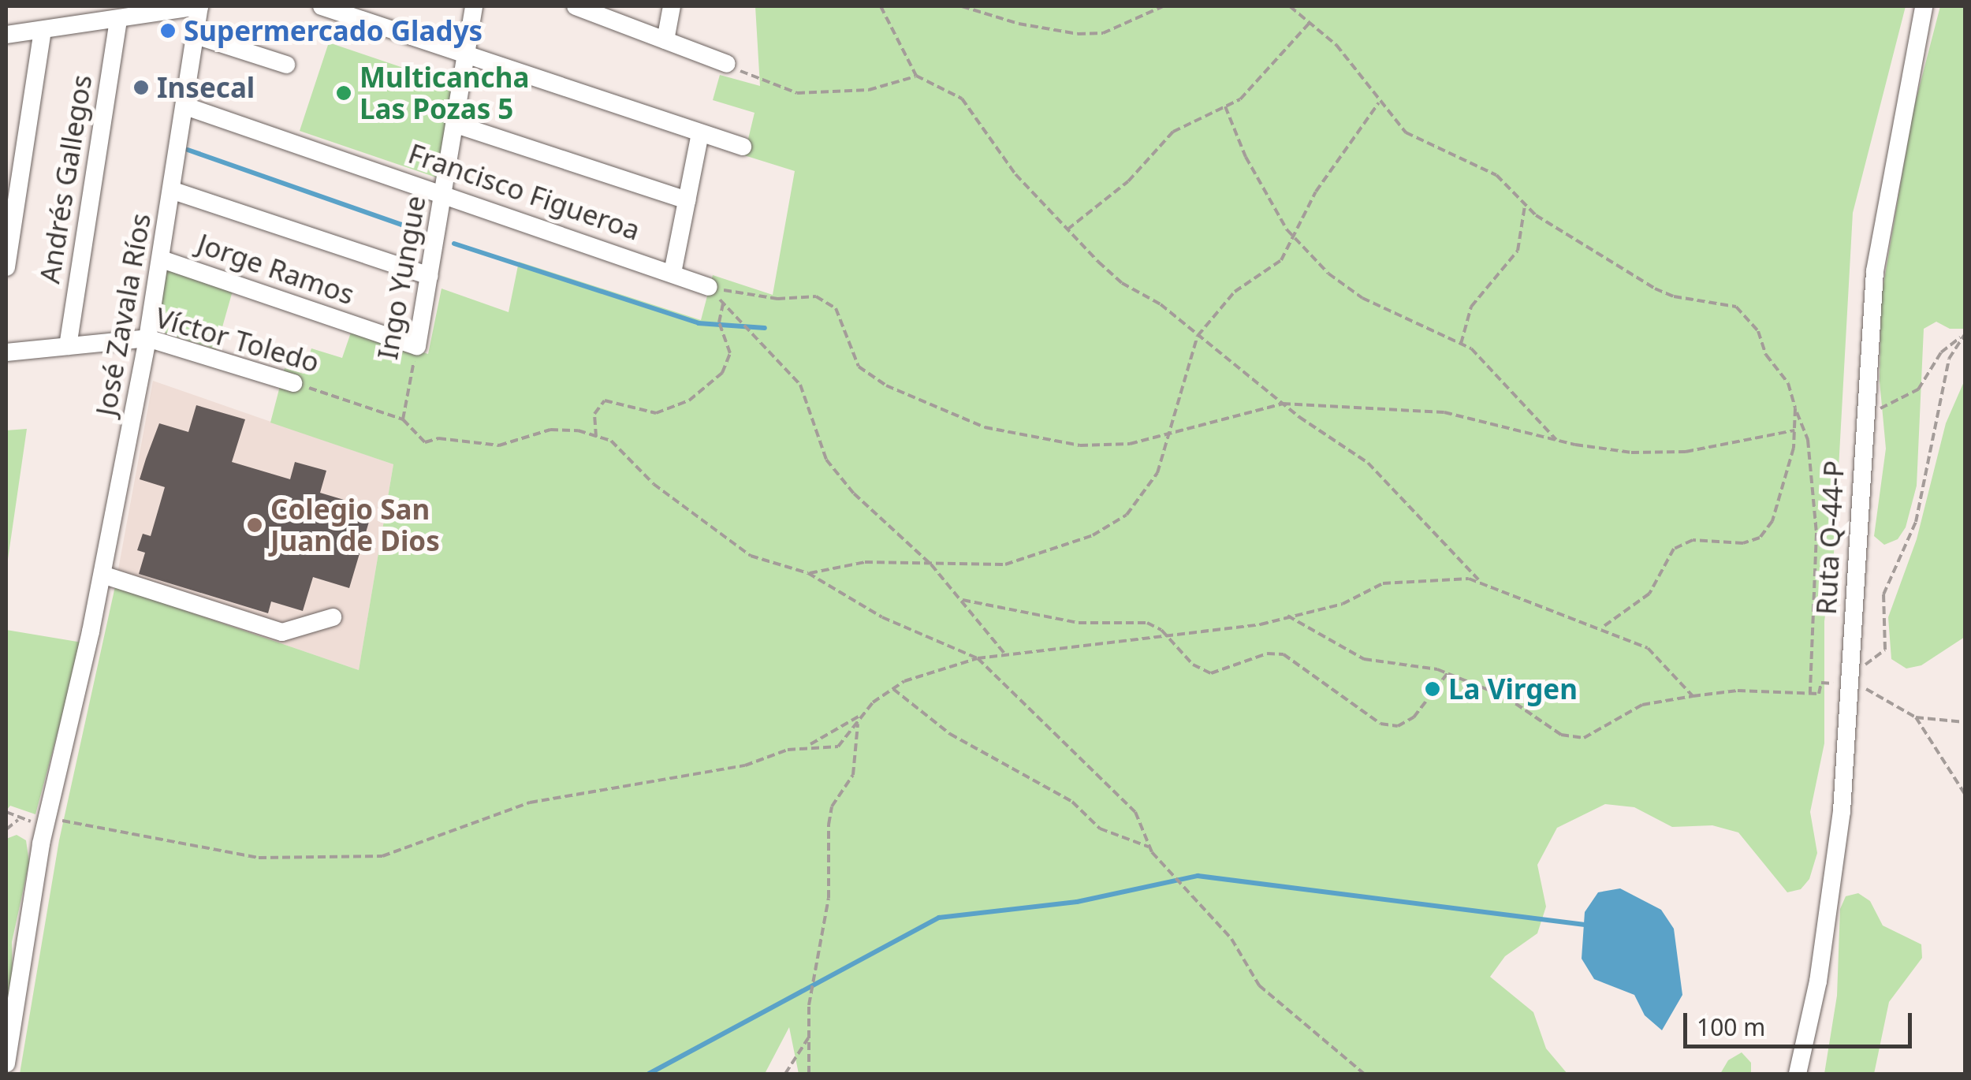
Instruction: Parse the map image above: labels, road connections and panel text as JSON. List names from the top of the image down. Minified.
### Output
{"streets":{"street":["Andrés Gallegos","Francisco Figueroa","Jorge Ramos","Ingo Yungue","José Zavala Ríos","Víctor Toledo","Ruta Q-44-P"]},"crossings":[["Andrés Gallegos","Víctor Toledo"],["Francisco Figueroa","Ingo Yungue"],["Francisco Figueroa","José Zavala Ríos"],["Jorge Ramos","Ingo Yungue"],["Jorge Ramos","José Zavala Ríos"],["Ingo Yungue","Víctor Toledo"],["José Zavala Ríos","Víctor Toledo"]],"places":["Supermercado Gladys","Insecal","Multicancha Las Pozas 5","Colegio San Juan de Dios","La Virgen"],"scale_bar":"100 m"}
